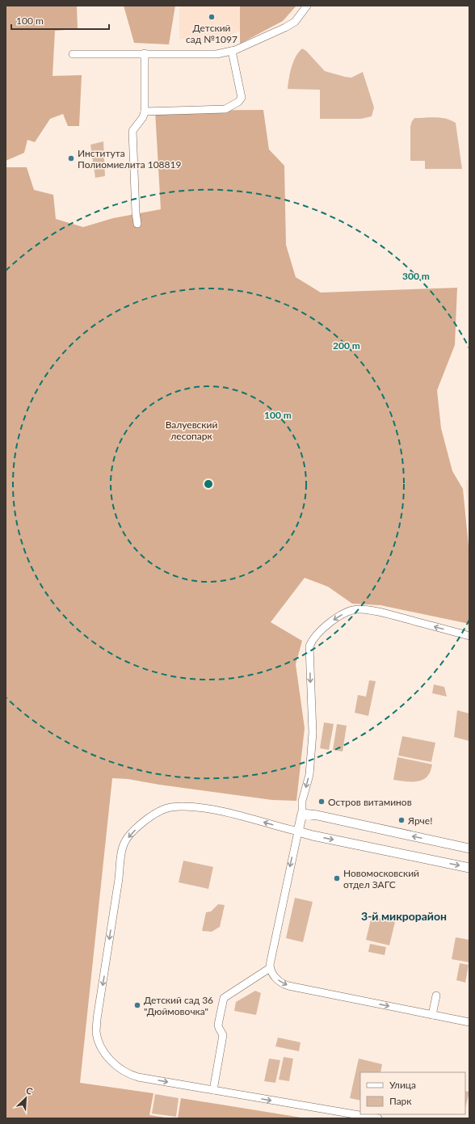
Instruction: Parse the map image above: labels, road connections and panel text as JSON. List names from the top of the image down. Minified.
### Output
{"districts":["3-й микрорайон"],"parks":["Валуевский лесопарк"],"places":["Детский сад №1097","Института Полиомиелита 108819","Остров витаминов","Ярче!","Новомосковский отдел ЗАГС","Детский сад 36 \"Дюймовочка\""],"legend":["Улица","Парк"],"scale_bar":"100 m","north":"top right","rings":["300 m","200 m","100 m"]}
